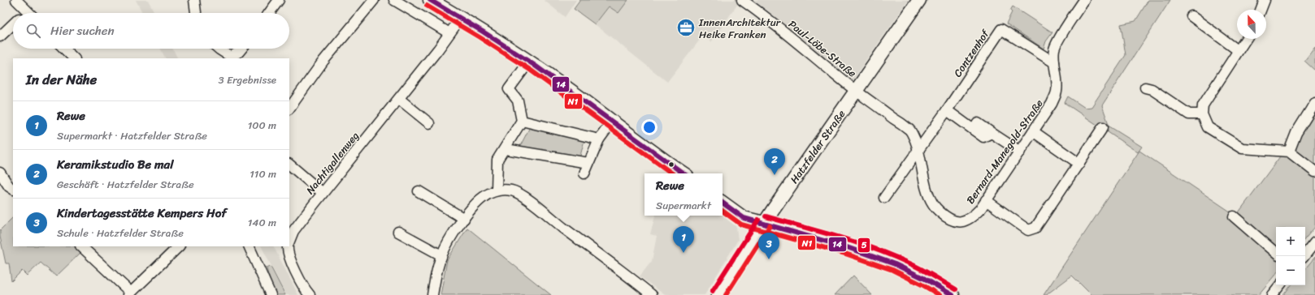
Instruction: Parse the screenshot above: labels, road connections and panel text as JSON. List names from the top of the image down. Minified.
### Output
{"streets":{"main road":["Hatzfelder Straße"],"street":["Paul-Löbe-Straße","Contzenhof","Bernard-Manegold-Straße","Nachtigallenweg"]},"crossings":[["Paul-Löbe-Straße","Hatzfelder Straße"],["Paul-Löbe-Straße","Bernard-Manegold-Straße"],["Contzenhof","Bernard-Manegold-Straße"],["Hatzfelder Straße","Bernard-Manegold-Straße"]],"places":{"office":["InnenArchitektur Heike Franken"]},"lines":["transit line 14","transit line N1","transit line 5"],"north":"top","page":{"search":"Hier suchen","heading":["In der Nähe","3 Ergebnisse"],"list":[{"mark":"1","name":"Rewe","note":"Supermarkt · Hatzfelder Straße","value":"100 m"},{"mark":"2","name":"Keramikstudio Be mal","note":"Geschäft · Hatzfelder Straße","value":"110 m"},{"mark":"3","name":"Kindertagesstätte Kempers Hof","note":"Schule · Hatzfelder Straße","value":"140 m"}],"pins":["2","1","3"],"popup":["Rewe","Supermarkt"],"map_buttons":["+","−"]}}
